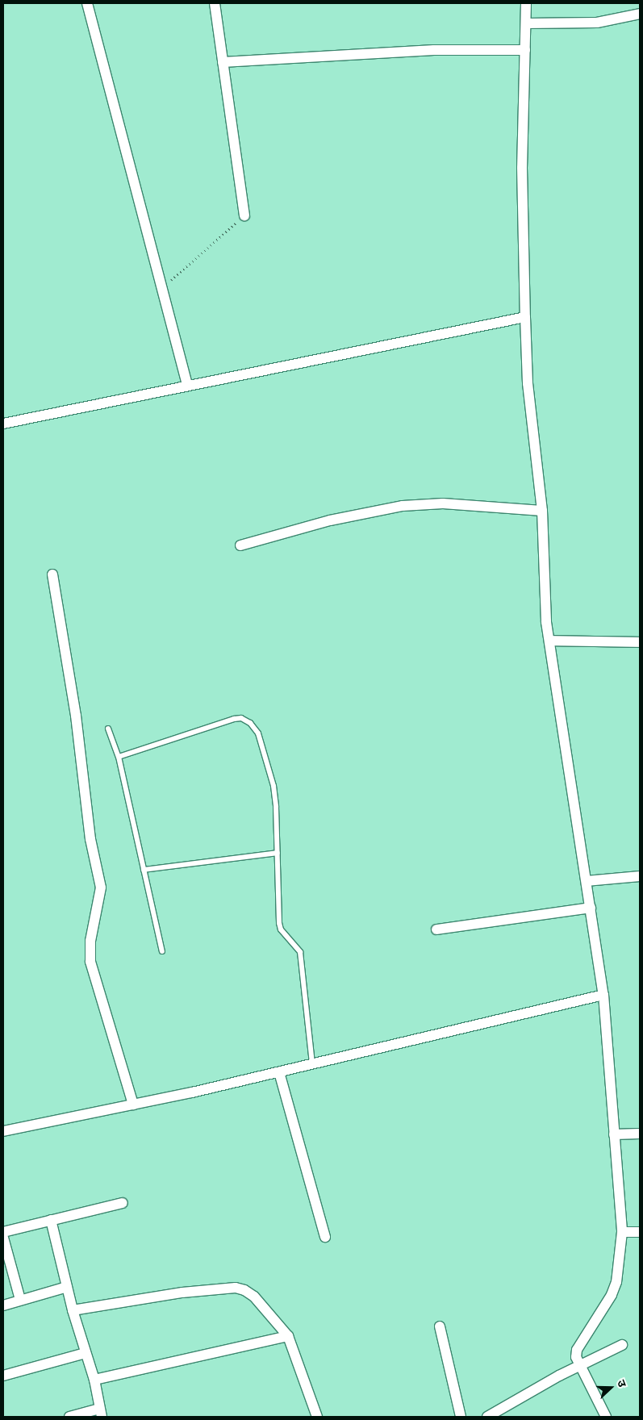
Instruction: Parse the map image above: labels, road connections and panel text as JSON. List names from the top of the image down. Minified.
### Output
{"north":"right"}
